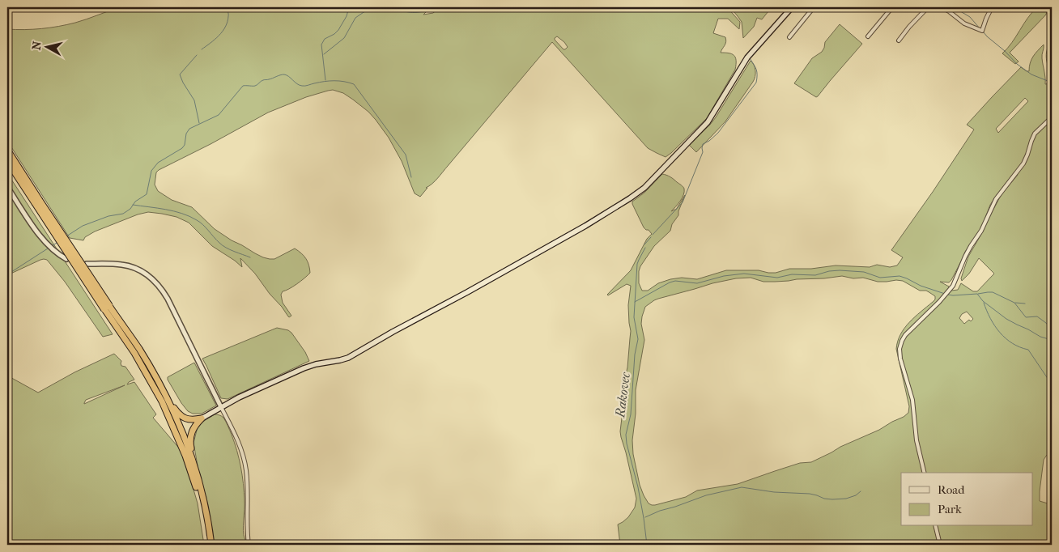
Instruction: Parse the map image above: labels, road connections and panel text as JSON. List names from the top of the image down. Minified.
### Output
{"water":["Rakovec"],"legend":["Road","Park"],"north":"left"}
